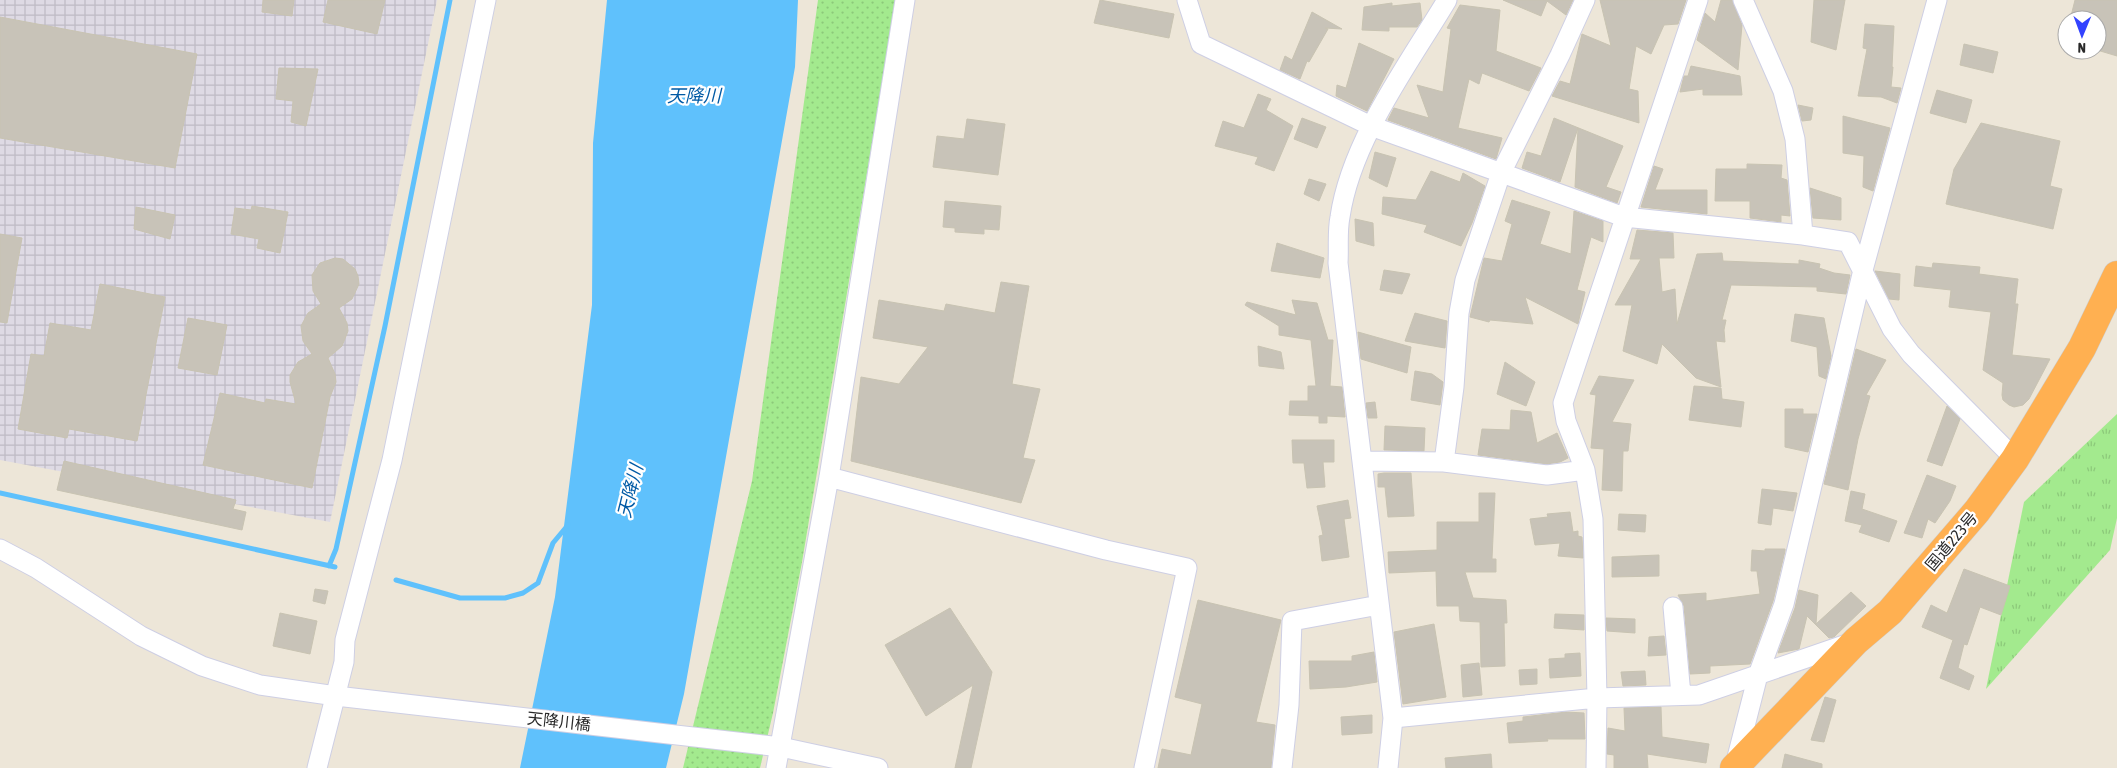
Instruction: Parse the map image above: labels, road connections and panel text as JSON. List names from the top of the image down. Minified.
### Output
{"streets":{"highway":["国道223号"],"street":["天降川橋"]},"water":["天降川"],"north":"bottom"}
